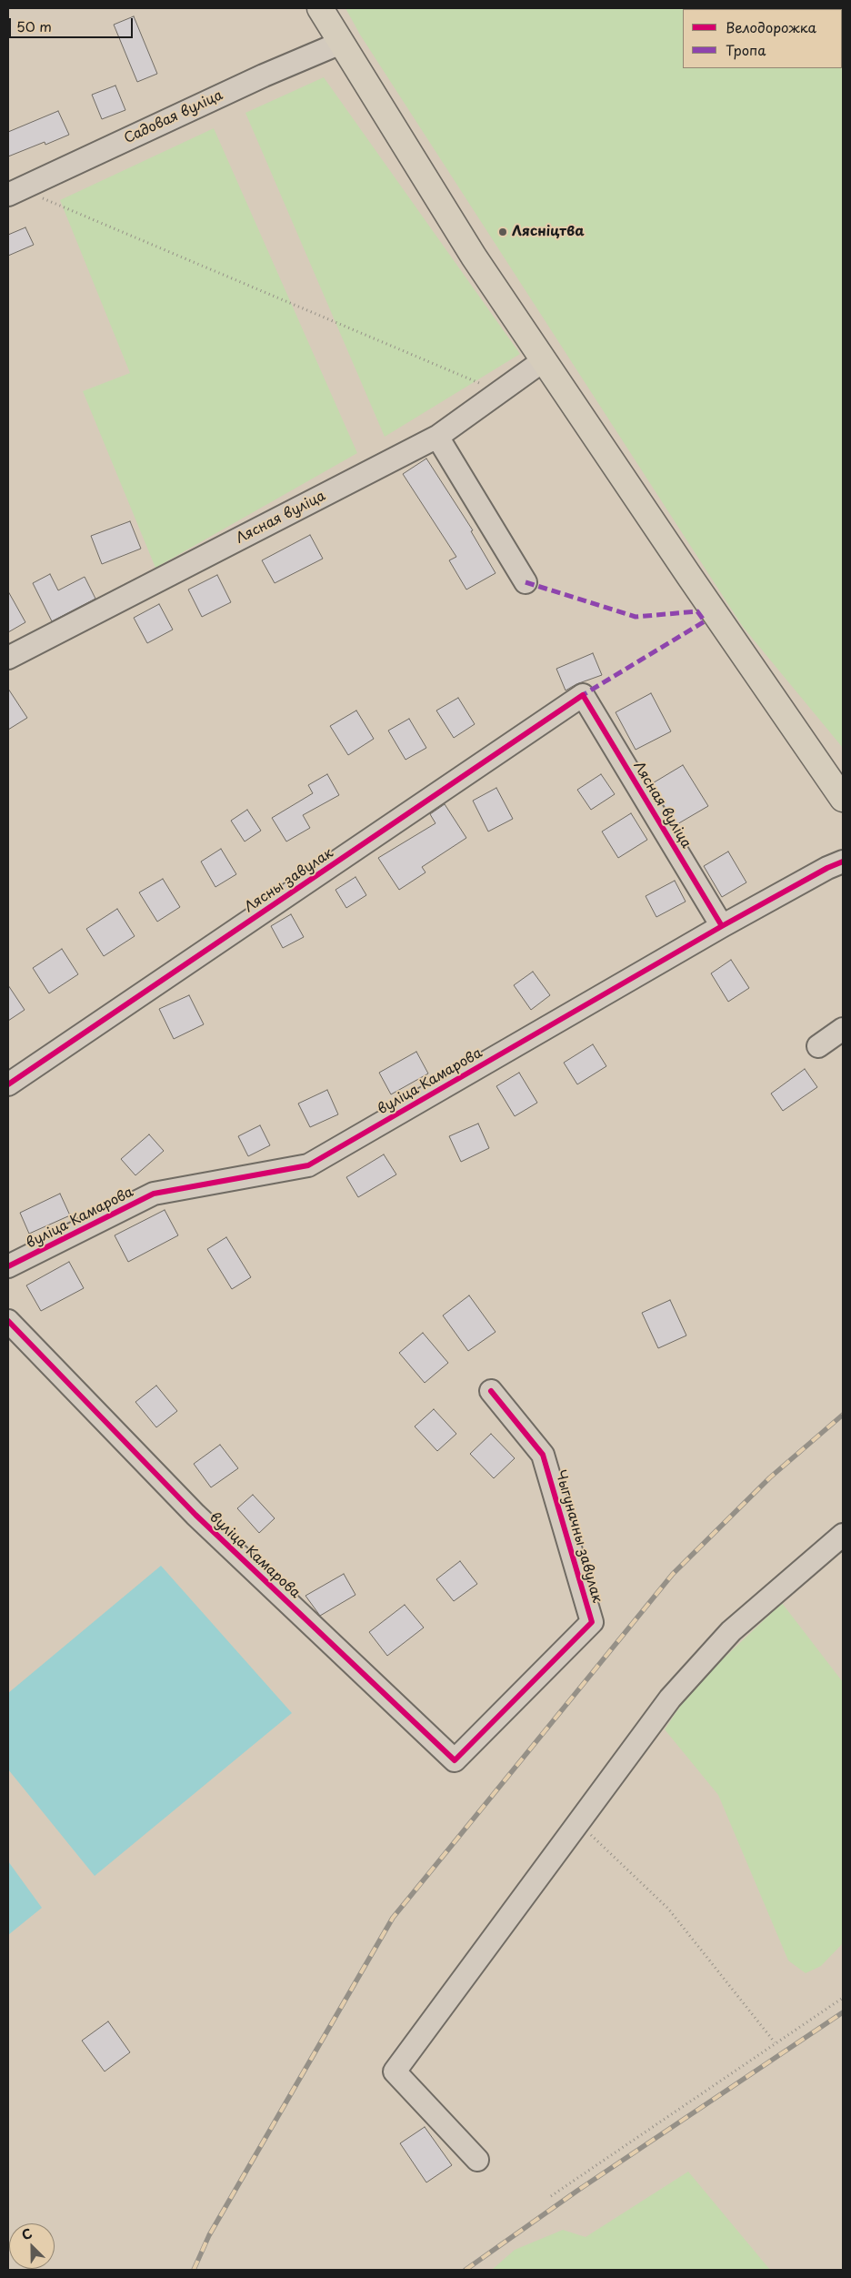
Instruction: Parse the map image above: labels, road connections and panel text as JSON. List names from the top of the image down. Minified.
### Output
{"streets":{"street":["Садовая вуліца","Лясная вуліца","Лясны завулак","вуліца Камарова","Чыгуначны завулак"]},"crossings":[["Лясная вуліца","Лясны завулак"],["Лясная вуліца","вуліца Камарова"],["вуліца Камарова","Чыгуначны завулак"]],"places":["Лясніцтва"],"legend":["Велодорожка","Тропа"],"scale_bar":"50 m","north":"top left"}
